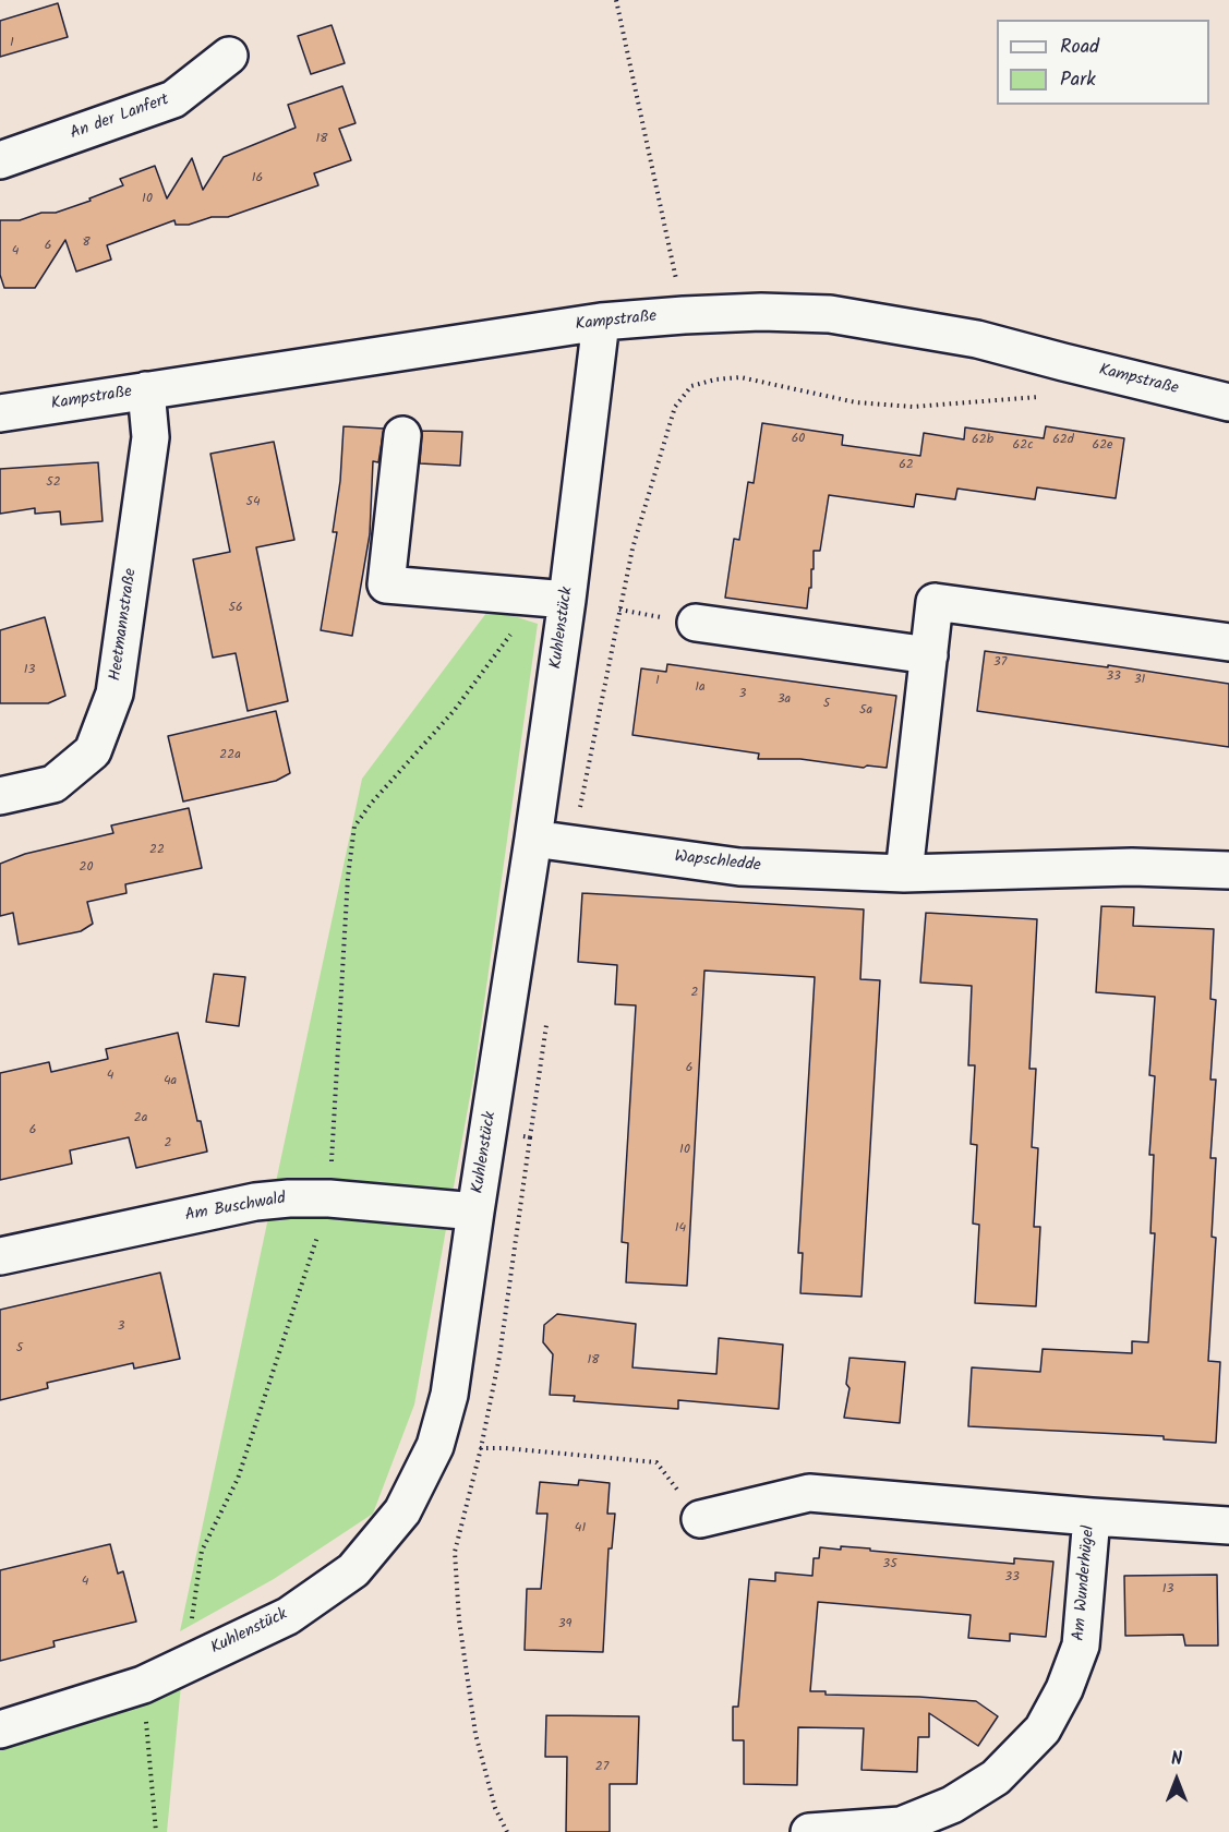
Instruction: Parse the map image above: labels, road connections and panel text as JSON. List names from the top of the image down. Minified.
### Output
{"streets":{"street":["An der Lanfert","Kampstraße","Heetmannstraße","Kuhlenstück","Wapschledde","Am Buschwald","Am Wunderhügel"]},"crossings":[["Kampstraße","Heetmannstraße"],["Kampstraße","Kuhlenstück"],["Kuhlenstück","Wapschledde"],["Kuhlenstück","Am Buschwald"]],"house_numbers":["1","18","16","10","8","6","4","60","62b","62d","62c","62e","62","52","54","56","37","13","33","31","1","1a","3","3a","5","5a","22a","22","20","2","6","4","4a","2a","6","2","10","14","3","5","18","41","35","33","4","13","39","27"],"legend":["Road","Park"],"north":"top"}
